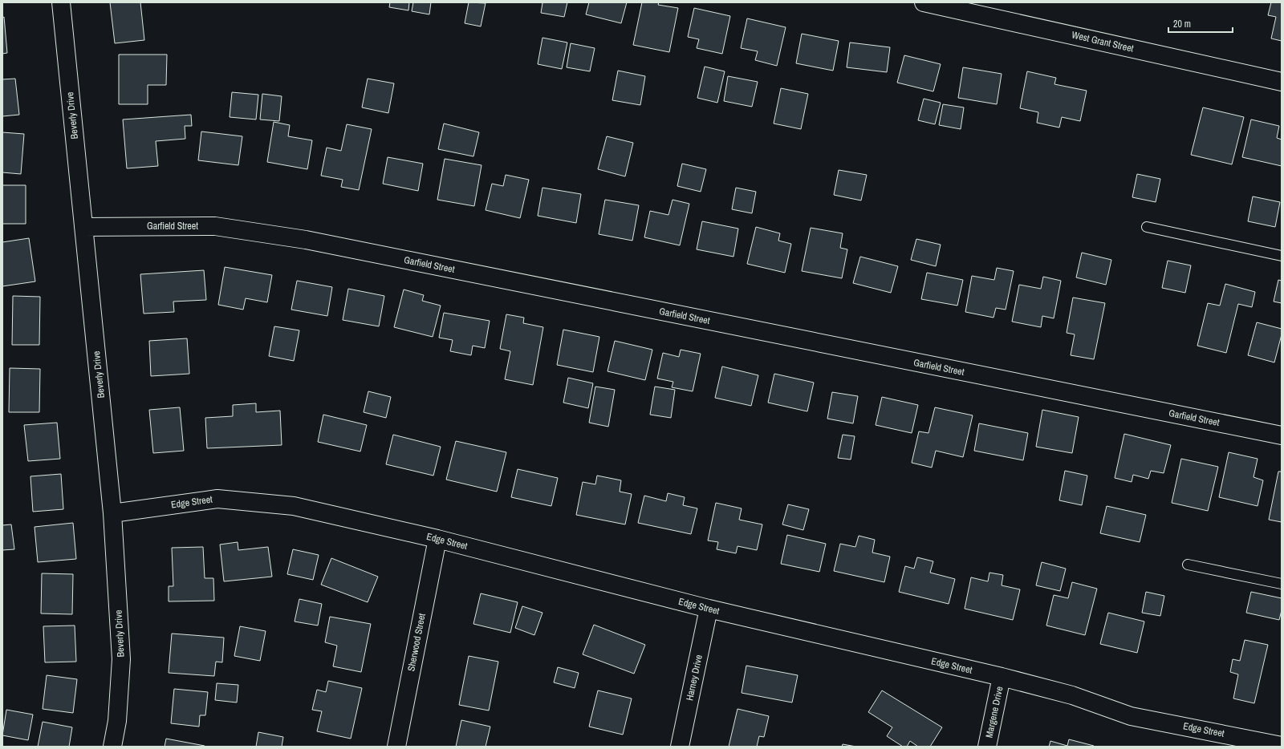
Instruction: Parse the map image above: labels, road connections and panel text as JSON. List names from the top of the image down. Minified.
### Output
{"streets":{"street":["West Grant Street","Beverly Drive","Garfield Street","Edge Street","Sherwood Street","Harney Drive","Margene Drive"]},"crossings":[["Beverly Drive","Garfield Street"],["Beverly Drive","Edge Street"],["Edge Street","Sherwood Street"],["Edge Street","Harney Drive"],["Edge Street","Margene Drive"]],"scale_bar":"20 m"}
